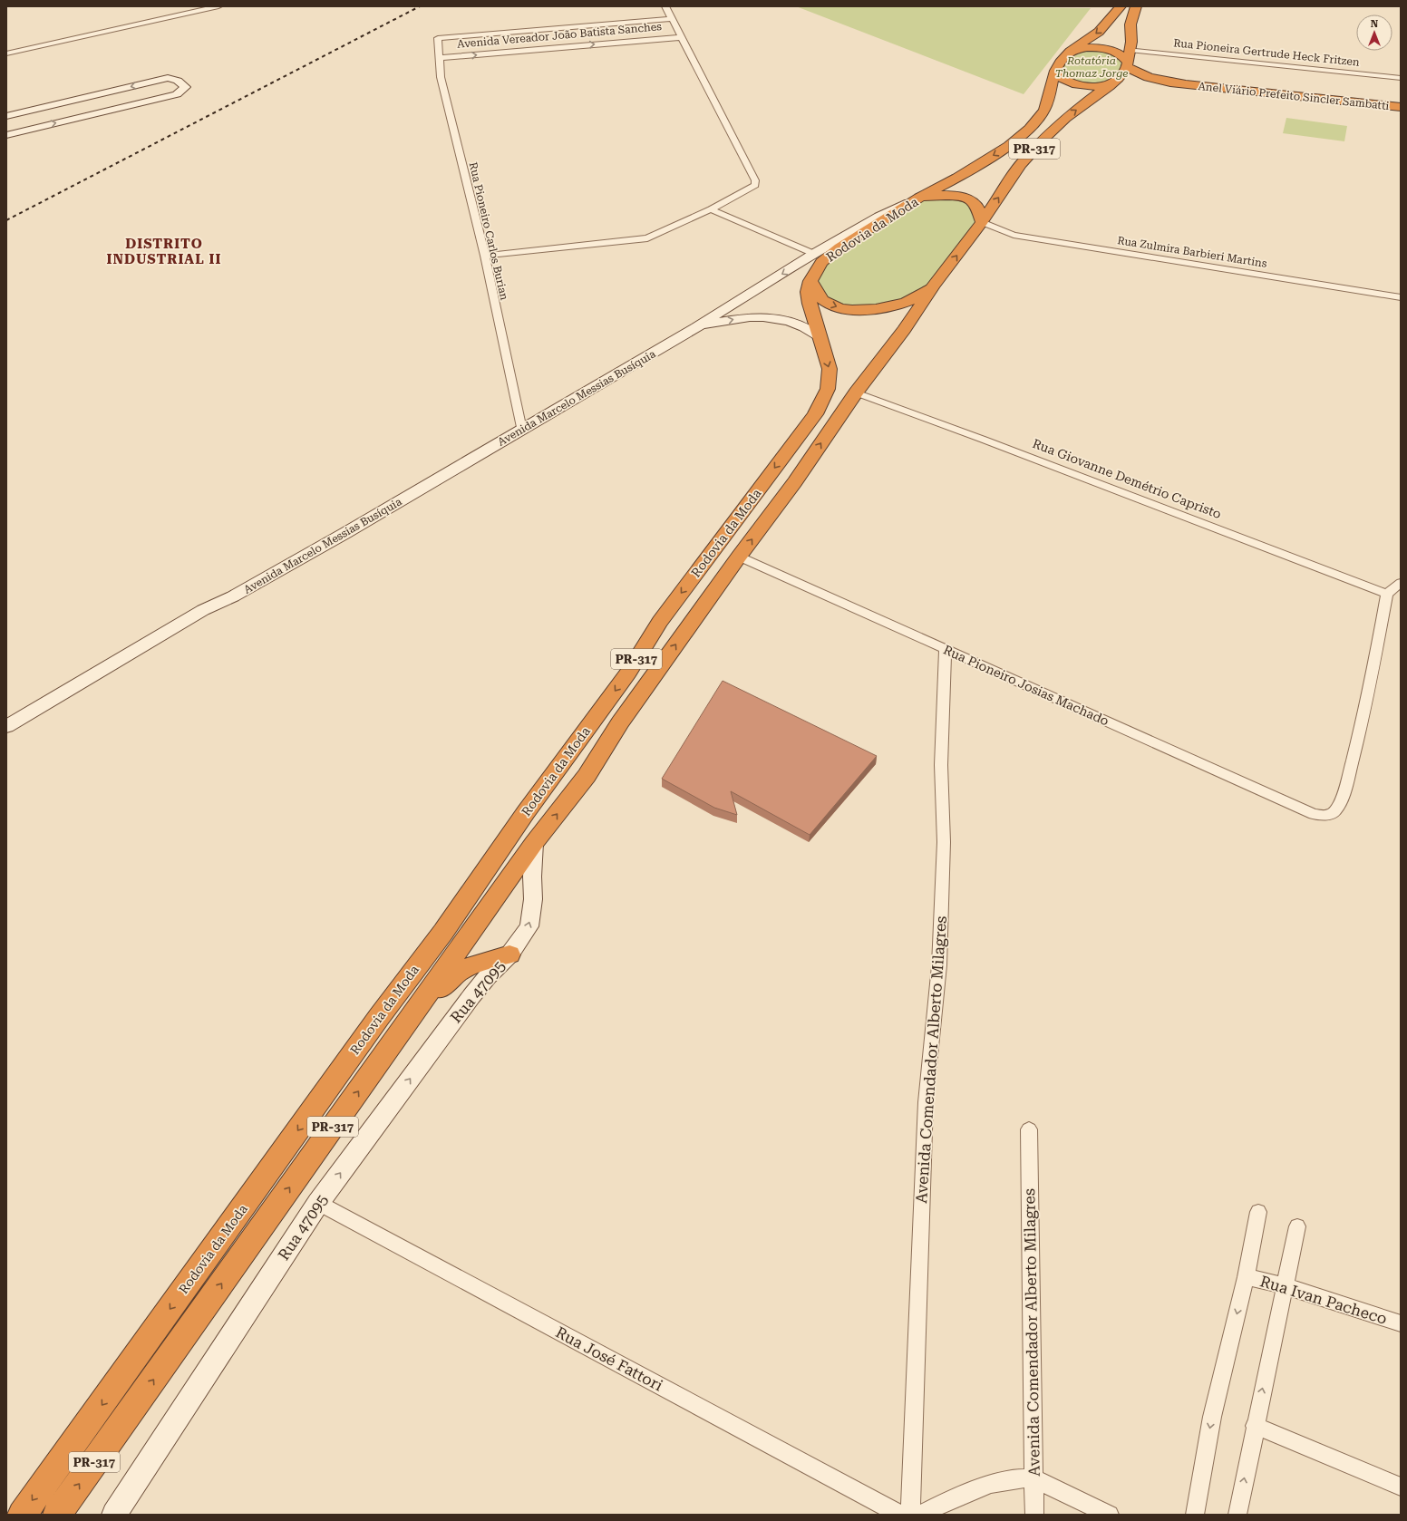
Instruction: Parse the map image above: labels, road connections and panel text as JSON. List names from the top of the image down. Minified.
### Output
{"streets":{"highway":["Anel Viário Prefeito Sincler Sambatti","PR-317","Rodovia da Moda"],"street":["Avenida Vereador João Batista Sanches","Rua Pioneira Gertrude Heck Fritzen","Rua Pioneiro Carlos Burian","Rua Zulmira Barbieri Martins","Avenida Marcelo Messias Busíquia","Rua Giovanne Demétrio Capristo","Rua Pioneiro Josias Machado","Rua 47095","Avenida Comendador Alberto Milagres","Rua Ivan Pacheco","Rua José Fattori"]},"crossings":[["Avenida Vereador João Batista Sanches","Rua Pioneiro Carlos Burian"],["Rua Pioneira Gertrude Heck Fritzen","PR-317"],["Anel Viário Prefeito Sincler Sambatti","PR-317"],["Anel Viário Prefeito Sincler Sambatti","Rodovia da Moda"],["PR-317","Rodovia da Moda"],["Rodovia da Moda","Rua Zulmira Barbieri Martins"],["Rodovia da Moda","Avenida Marcelo Messias Busíquia"],["Rodovia da Moda","Rua Giovanne Demétrio Capristo"],["Rodovia da Moda","Rua Pioneiro Josias Machado"],["Rodovia da Moda","Rua 47095"],["Rua Pioneiro Carlos Burian","Avenida Marcelo Messias Busíquia"],["Rua Giovanne Demétrio Capristo","Rua Pioneiro Josias Machado"],["Rua Pioneiro Josias Machado","Avenida Comendador Alberto Milagres"],["Rua 47095","Rua José Fattori"]],"one_way":["Rua 47095"],"districts":["DISTRITO INDUSTRIAL II"],"parks":["Rotatória Thomaz Jorge"],"north":"top"}
